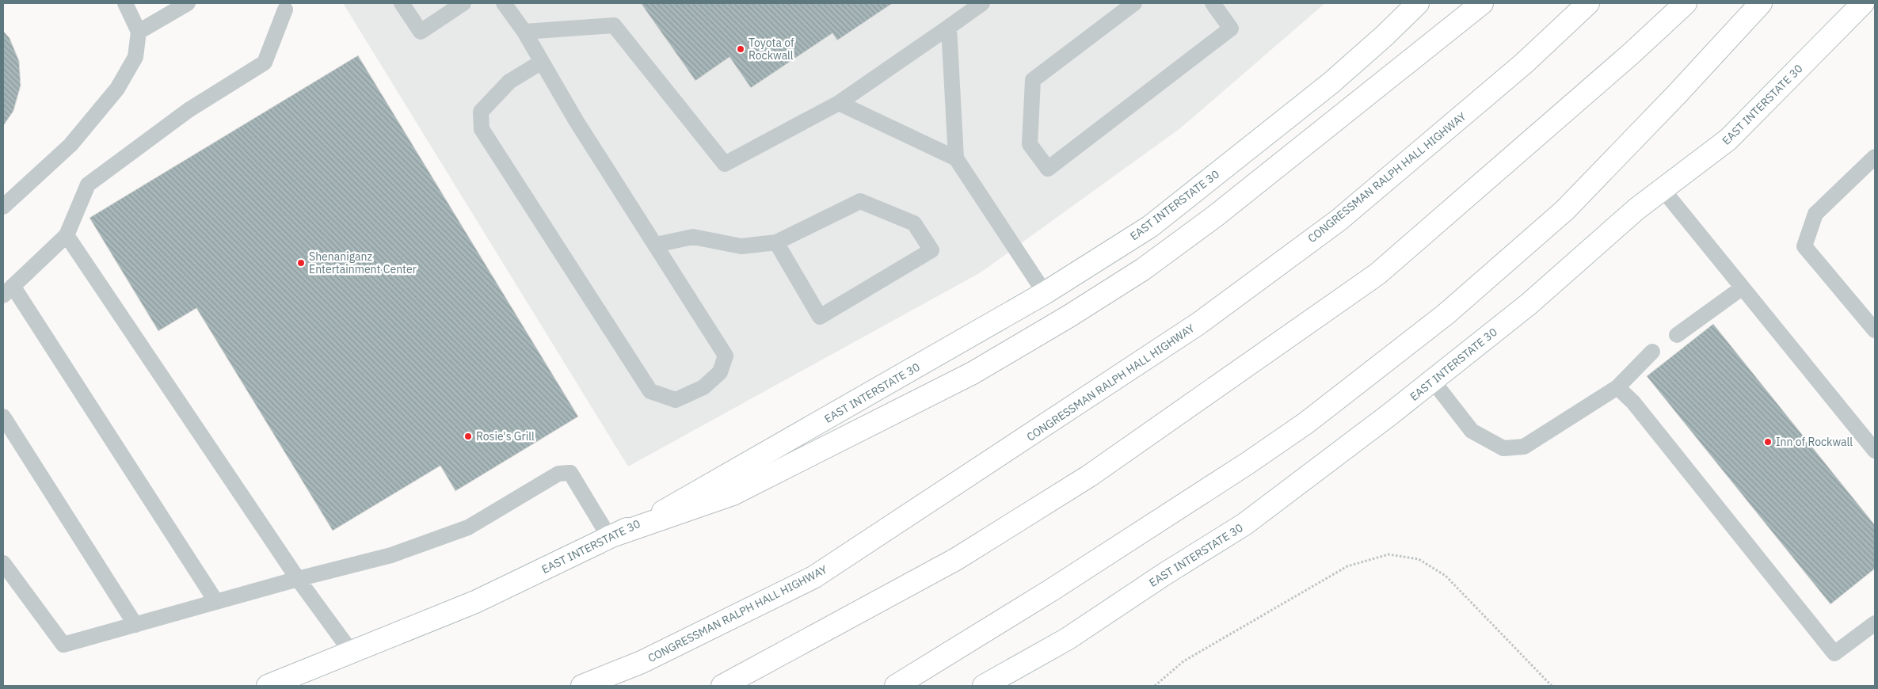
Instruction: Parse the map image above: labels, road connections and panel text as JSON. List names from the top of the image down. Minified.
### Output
{"streets":{"main road":["EAST INTERSTATE 30","CONGRESSMAN RALPH HALL HIGHWAY"]},"places":["Toyota of Rockwall","Shenaniganz Entertainment Center","Rosie's Grill","Inn of Rockwall"]}
